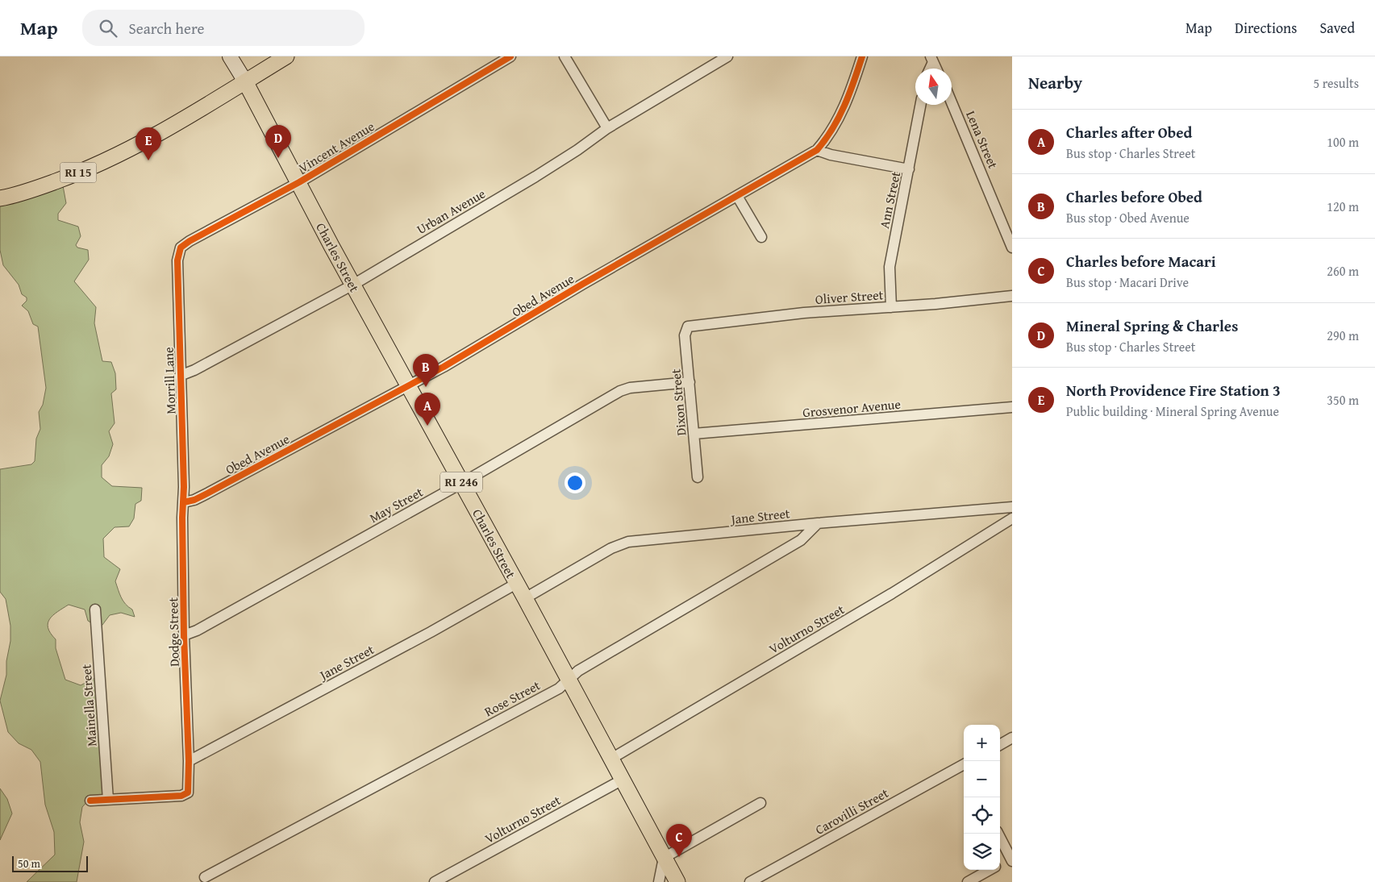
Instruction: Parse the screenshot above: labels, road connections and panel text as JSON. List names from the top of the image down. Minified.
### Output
{"streets":{"main road":["RI 15","Charles Street","RI 246"],"street":["Lena Street","Vincent Avenue","Ann Street","Urban Avenue","Obed Avenue","Oliver Street","Morrill Lane","Dixon Street","Grosvenor Avenue","May Street","Jane Street","Volturno Street","Dodge Street","Rose Street","Mainella Street","Carovilli Street"]},"crossings":[["Vincent Avenue","Charles Street"],["Vincent Avenue","Morrill Lane"],["RI 15","Charles Street"],["Ann Street","Oliver Street"],["Urban Avenue","Charles Street"],["Urban Avenue","Morrill Lane"],["Charles Street","Obed Avenue"],["Charles Street","May Street"],["Charles Street","Jane Street"],["Charles Street","Volturno Street"],["Charles Street","Rose Street"],["Obed Avenue","Morrill Lane"],["Obed Avenue","Dodge Street"],["Oliver Street","Dixon Street"],["Morrill Lane","Dodge Street"],["Dixon Street","Grosvenor Avenue"],["Dixon Street","May Street"],["May Street","Dodge Street"],["Jane Street","Dodge Street"],["Jane Street","Rose Street"],["Dodge Street","Mainella Street"]],"scale_bar":"50 m","north":"top","page":{"header":"Map","search":"Search here","nav":["Map","Directions","Saved"],"heading":["Nearby","5 results"],"list":[{"mark":"A","name":"Charles after Obed","note":"Bus stop · Charles Street","value":"100 m"},{"mark":"B","name":"Charles before Obed","note":"Bus stop · Obed Avenue","value":"120 m"},{"mark":"C","name":"Charles before Macari","note":"Bus stop · Macari Drive","value":"260 m"},{"mark":"D","name":"Mineral Spring & Charles","note":"Bus stop · Charles Street","value":"290 m"},{"mark":"E","name":"North Providence Fire Station 3","note":"Public building · Mineral Spring Avenue","value":"350 m"}],"pins":["D","E","B","A","C"],"map_buttons":["+","−"],"scale":"50 m"}}
